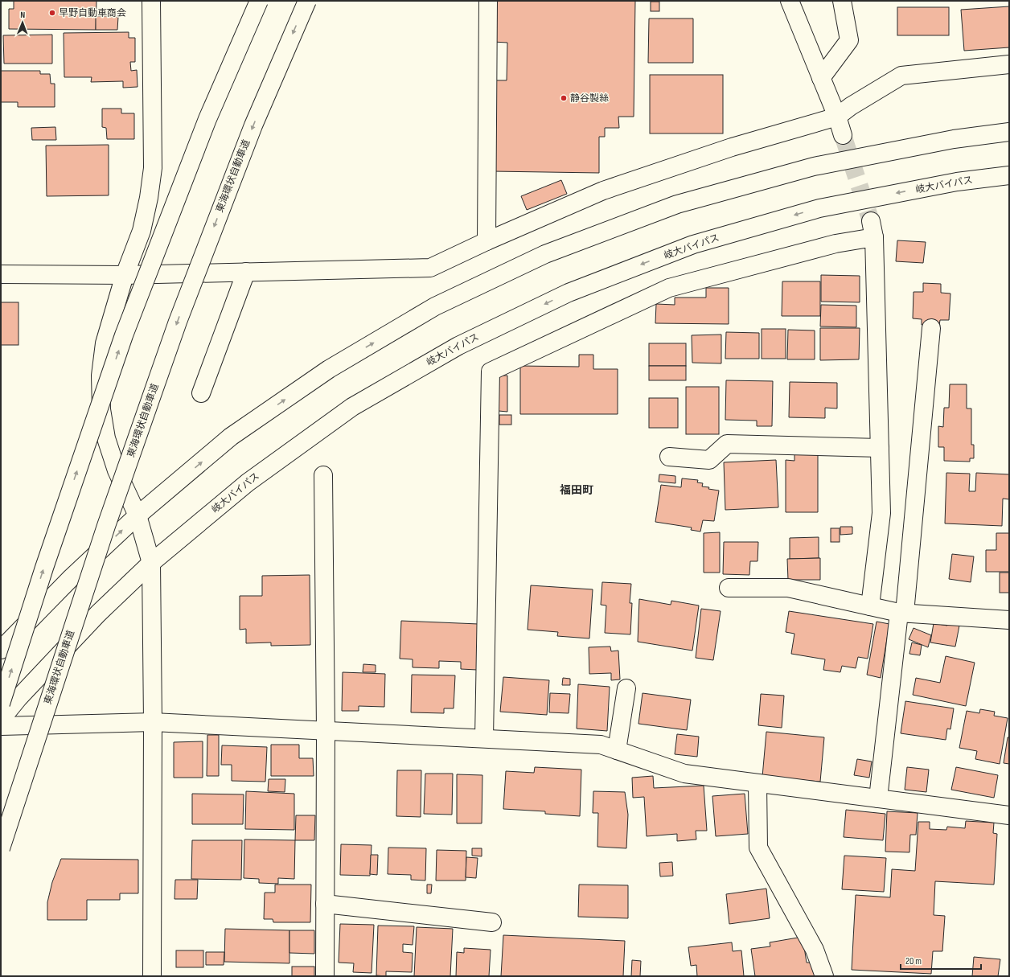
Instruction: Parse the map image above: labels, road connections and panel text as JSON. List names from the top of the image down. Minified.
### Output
{"streets":{"main road":["東海環状自動車道","岐大バイパス"]},"districts":["福田町"],"places":["早野自動車商会","静谷製絲"],"scale_bar":"20 m","north":"top"}
